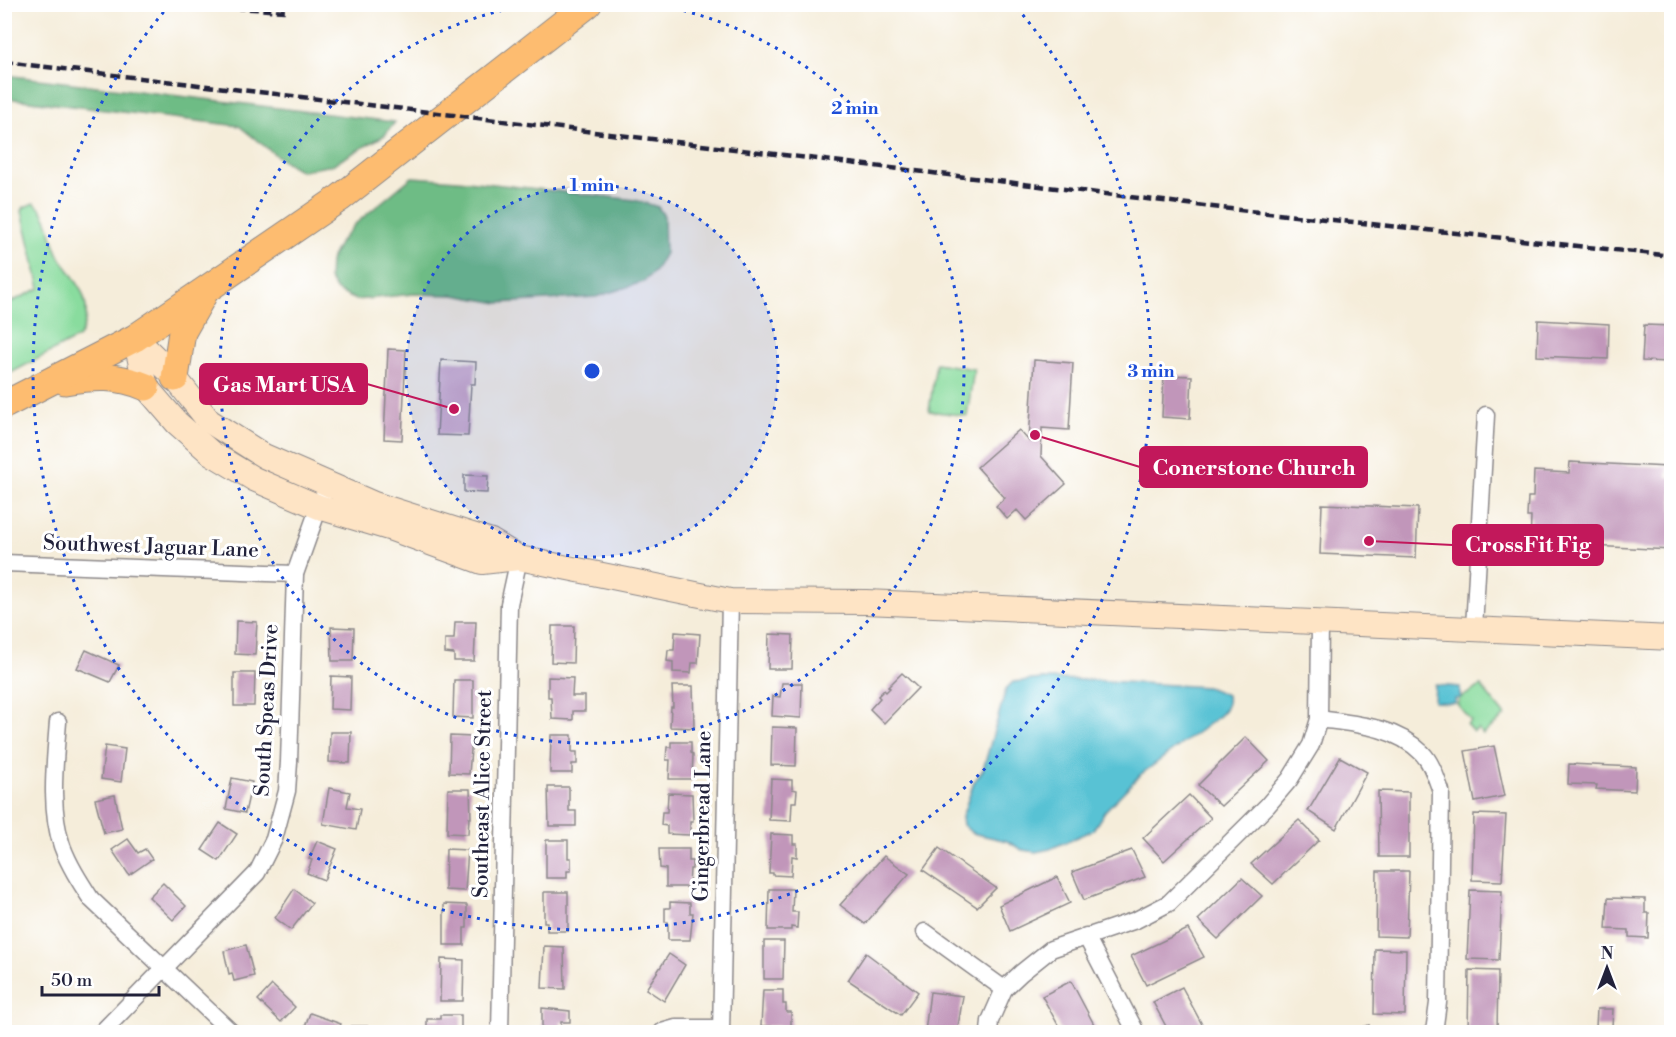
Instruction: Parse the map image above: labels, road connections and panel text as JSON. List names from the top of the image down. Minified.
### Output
{"streets":{"street":["Southwest Jaguar Lane","South Speas Drive","Southeast Alice Street","Gingerbread Lane"]},"crossings":[["Southwest Jaguar Lane","South Speas Drive"]],"places":["Gas Mart USA","Conerstone Church","CrossFit Fig"],"scale_bar":"50 m","north":"top","rings":["2 min","1 min","3 min"]}
